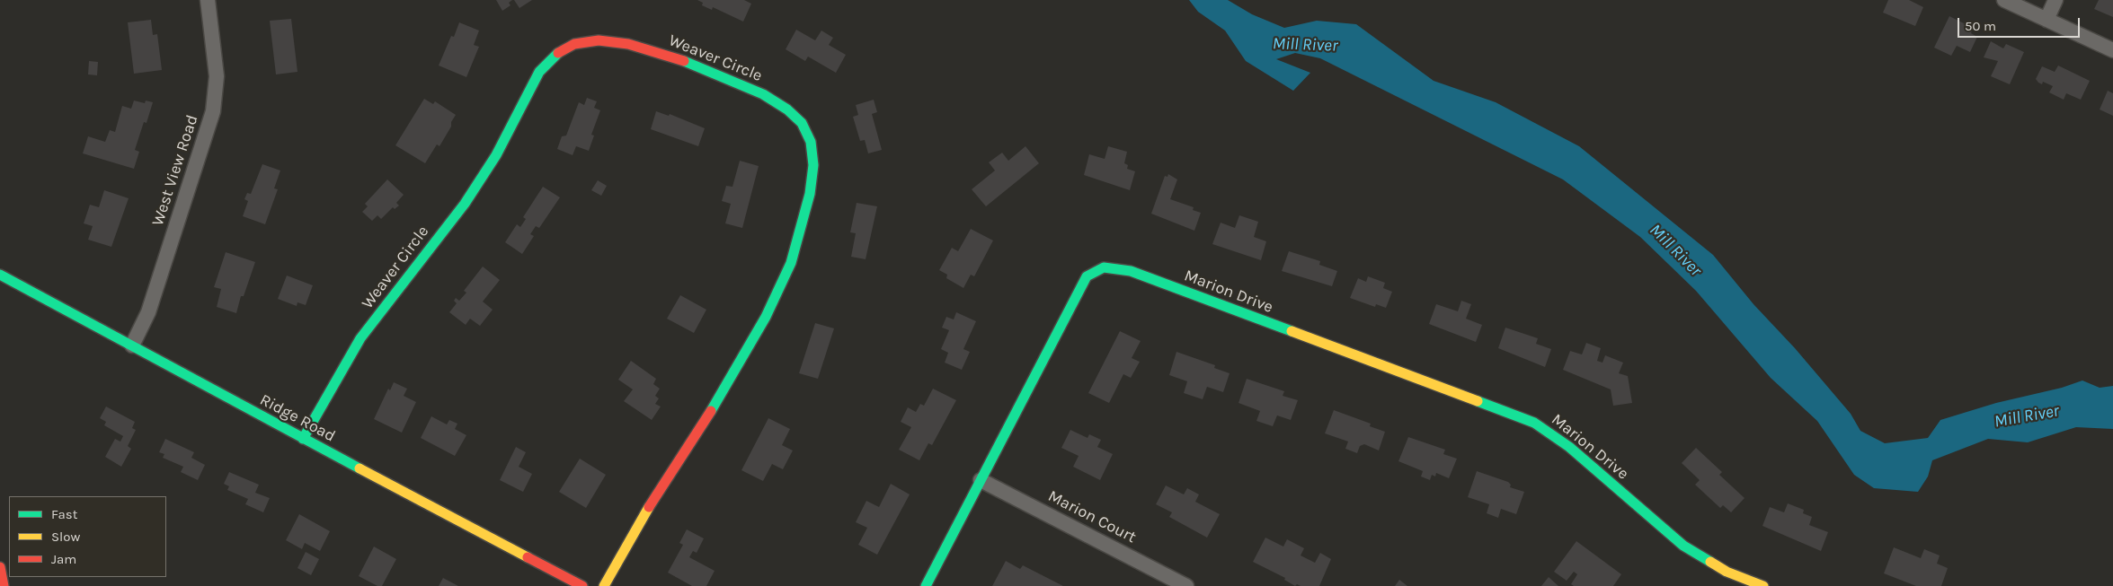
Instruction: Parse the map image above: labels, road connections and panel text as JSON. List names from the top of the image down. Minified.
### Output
{"streets":{"main road":["Weaver Circle","Marion Drive","Ridge Road"],"street":["West View Road","Marion Court"]},"crossings":[["Weaver Circle","Ridge Road"],["West View Road","Ridge Road"],["Marion Drive","Marion Court"]],"water":["Mill River"],"legend":["Fast","Slow","Jam"],"scale_bar":"50 m"}
